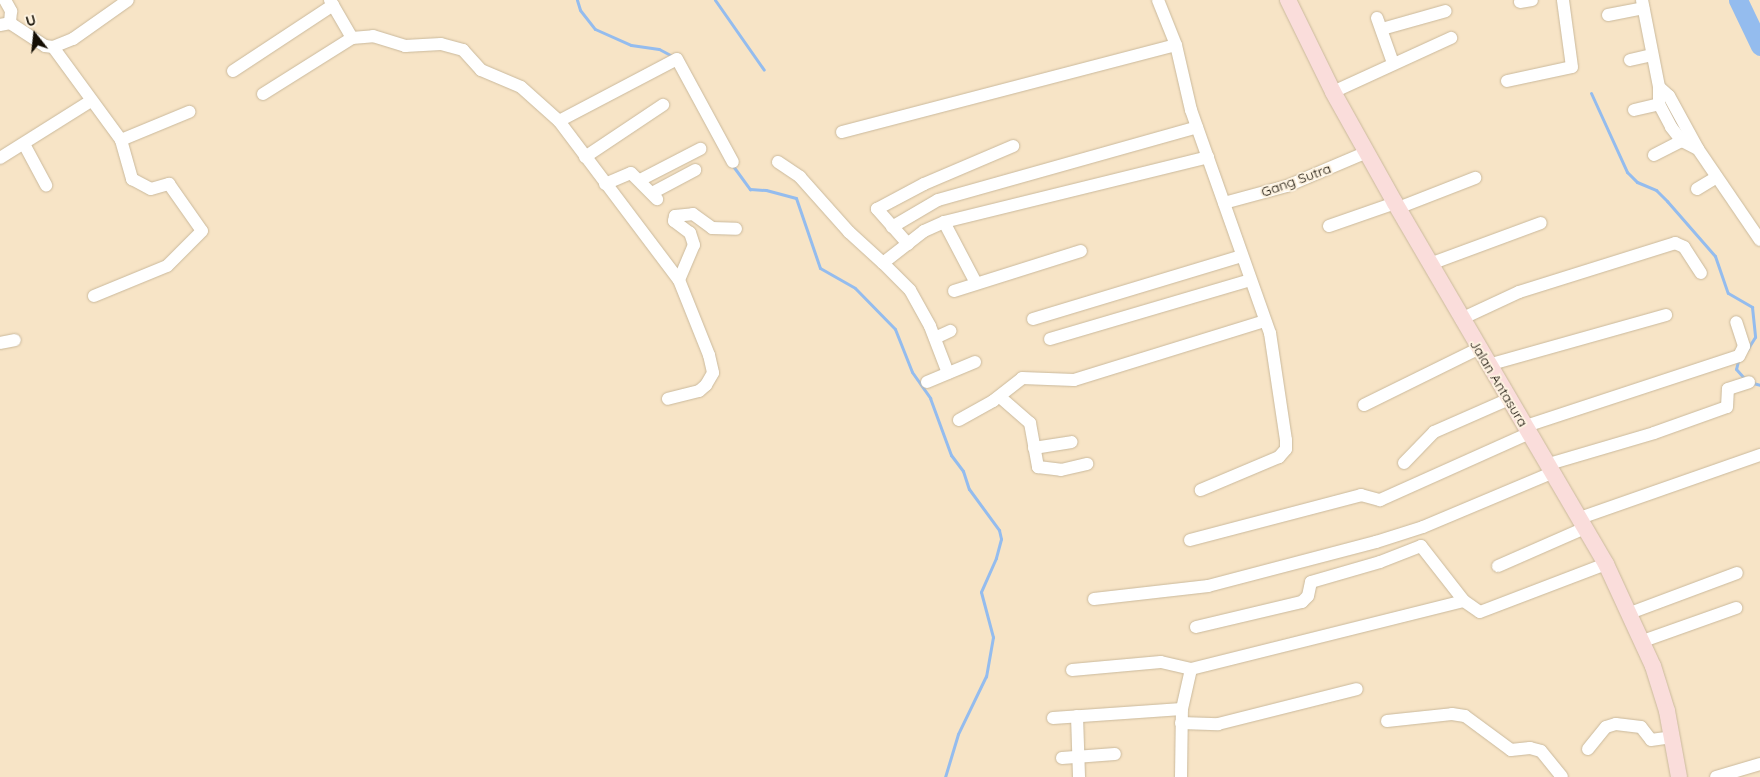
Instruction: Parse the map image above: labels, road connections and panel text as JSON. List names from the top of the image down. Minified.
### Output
{"streets":{"main road":["Jalan Antasura"],"street":["Gang Sutra"]},"crossings":[["Gang Sutra","Jalan Antasura"]],"north":"top"}
